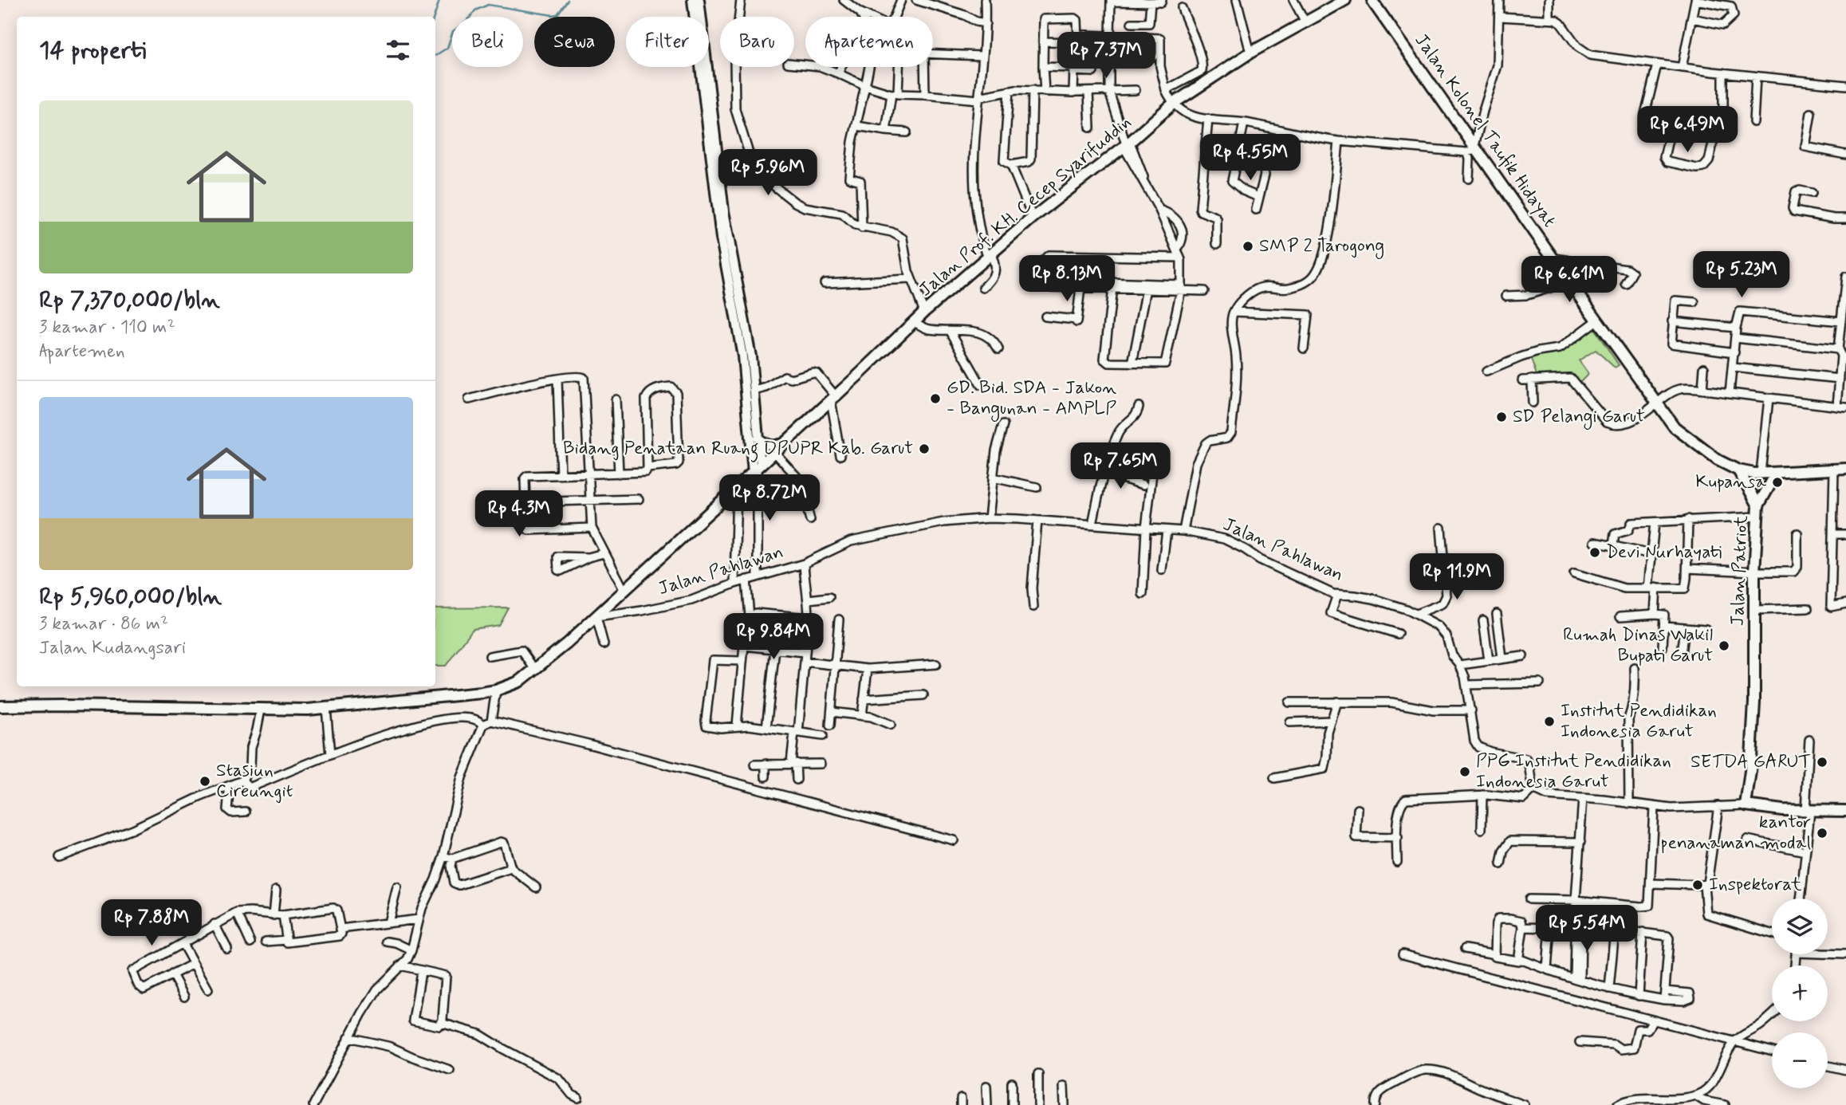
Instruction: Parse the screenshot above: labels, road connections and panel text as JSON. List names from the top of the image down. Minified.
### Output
{"streets":{"main road":["Jalan Kolonel Taufik Hidayat","Jalan Prof. KH. Cecep Syarifuddin","Jalan Patriot"],"street":["Jalan Pahlawan"]},"crossings":[["Jalan Kolonel Taufik Hidayat","Jalan Patriot"],["Jalan Prof. KH. Cecep Syarifuddin","Jalan Pahlawan"]],"places":["SMP 2 Tarogong","GD. Bid. SDA - Jakon - Bangunan - AMPLP","SD Pelangi Garut","Bidang Penataan Ruang DPUPR Kab. Garut","Kupansa","Devi Nurhayati","Rumah Dinas Wakil Bupati Garut","Institut Pendidikan Indonesia Garut","SETDA GARUT","PPG Institut Pendidikan Indonesia Garut","Stasiun Cireungit","kantor penanaman modal","Inspektorat"],"page":{"chip":["Beli","Sewa","Filter","Baru","Apartemen"],"heading":"14 properti","price":["Rp 7.37M","Rp 6.49M","Rp 4.55M","Rp 5.96M","Rp 5.23M","Rp 8.13M","Rp 6.61M","Rp 7.65M","Rp 8.72M","Rp 4.3M","Rp 11.9M","Rp 9.84M","Rp 7.88M","Rp 5.54M"],"list":[{"name":"Rp 7,370,000/bln","note":"3 kamar · 110 m² · Apartemen"},{"name":"Rp 5,960,000/bln","note":"3 kamar · 86 m² · Jalan Kudangsari"}],"map_buttons":["+","−"]}}
